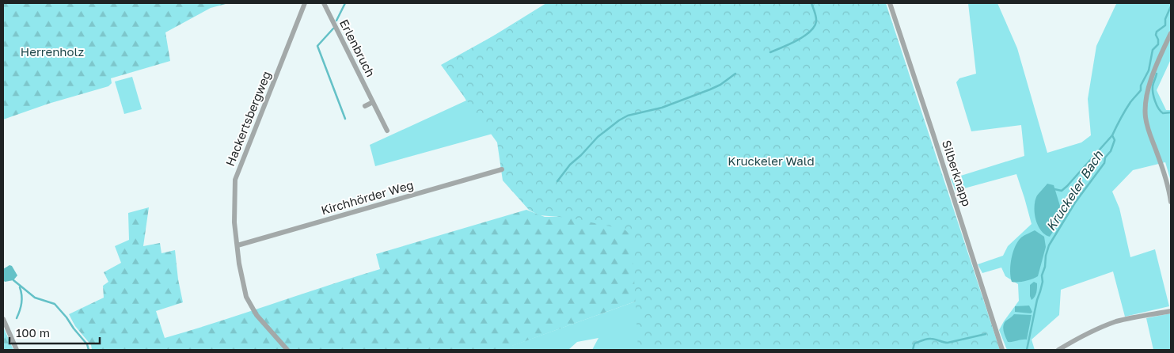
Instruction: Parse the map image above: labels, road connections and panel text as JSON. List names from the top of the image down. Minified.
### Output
{"streets":{"street":["Erlenbruch","Hackertsbergweg","Silberknapp","Kirchhörder Weg"]},"crossings":[["Hackertsbergweg","Kirchhörder Weg"]],"water":["Kruckeler Bach"],"parks":["Herrenholz","Kruckeler Wald"],"scale_bar":"100 m"}
